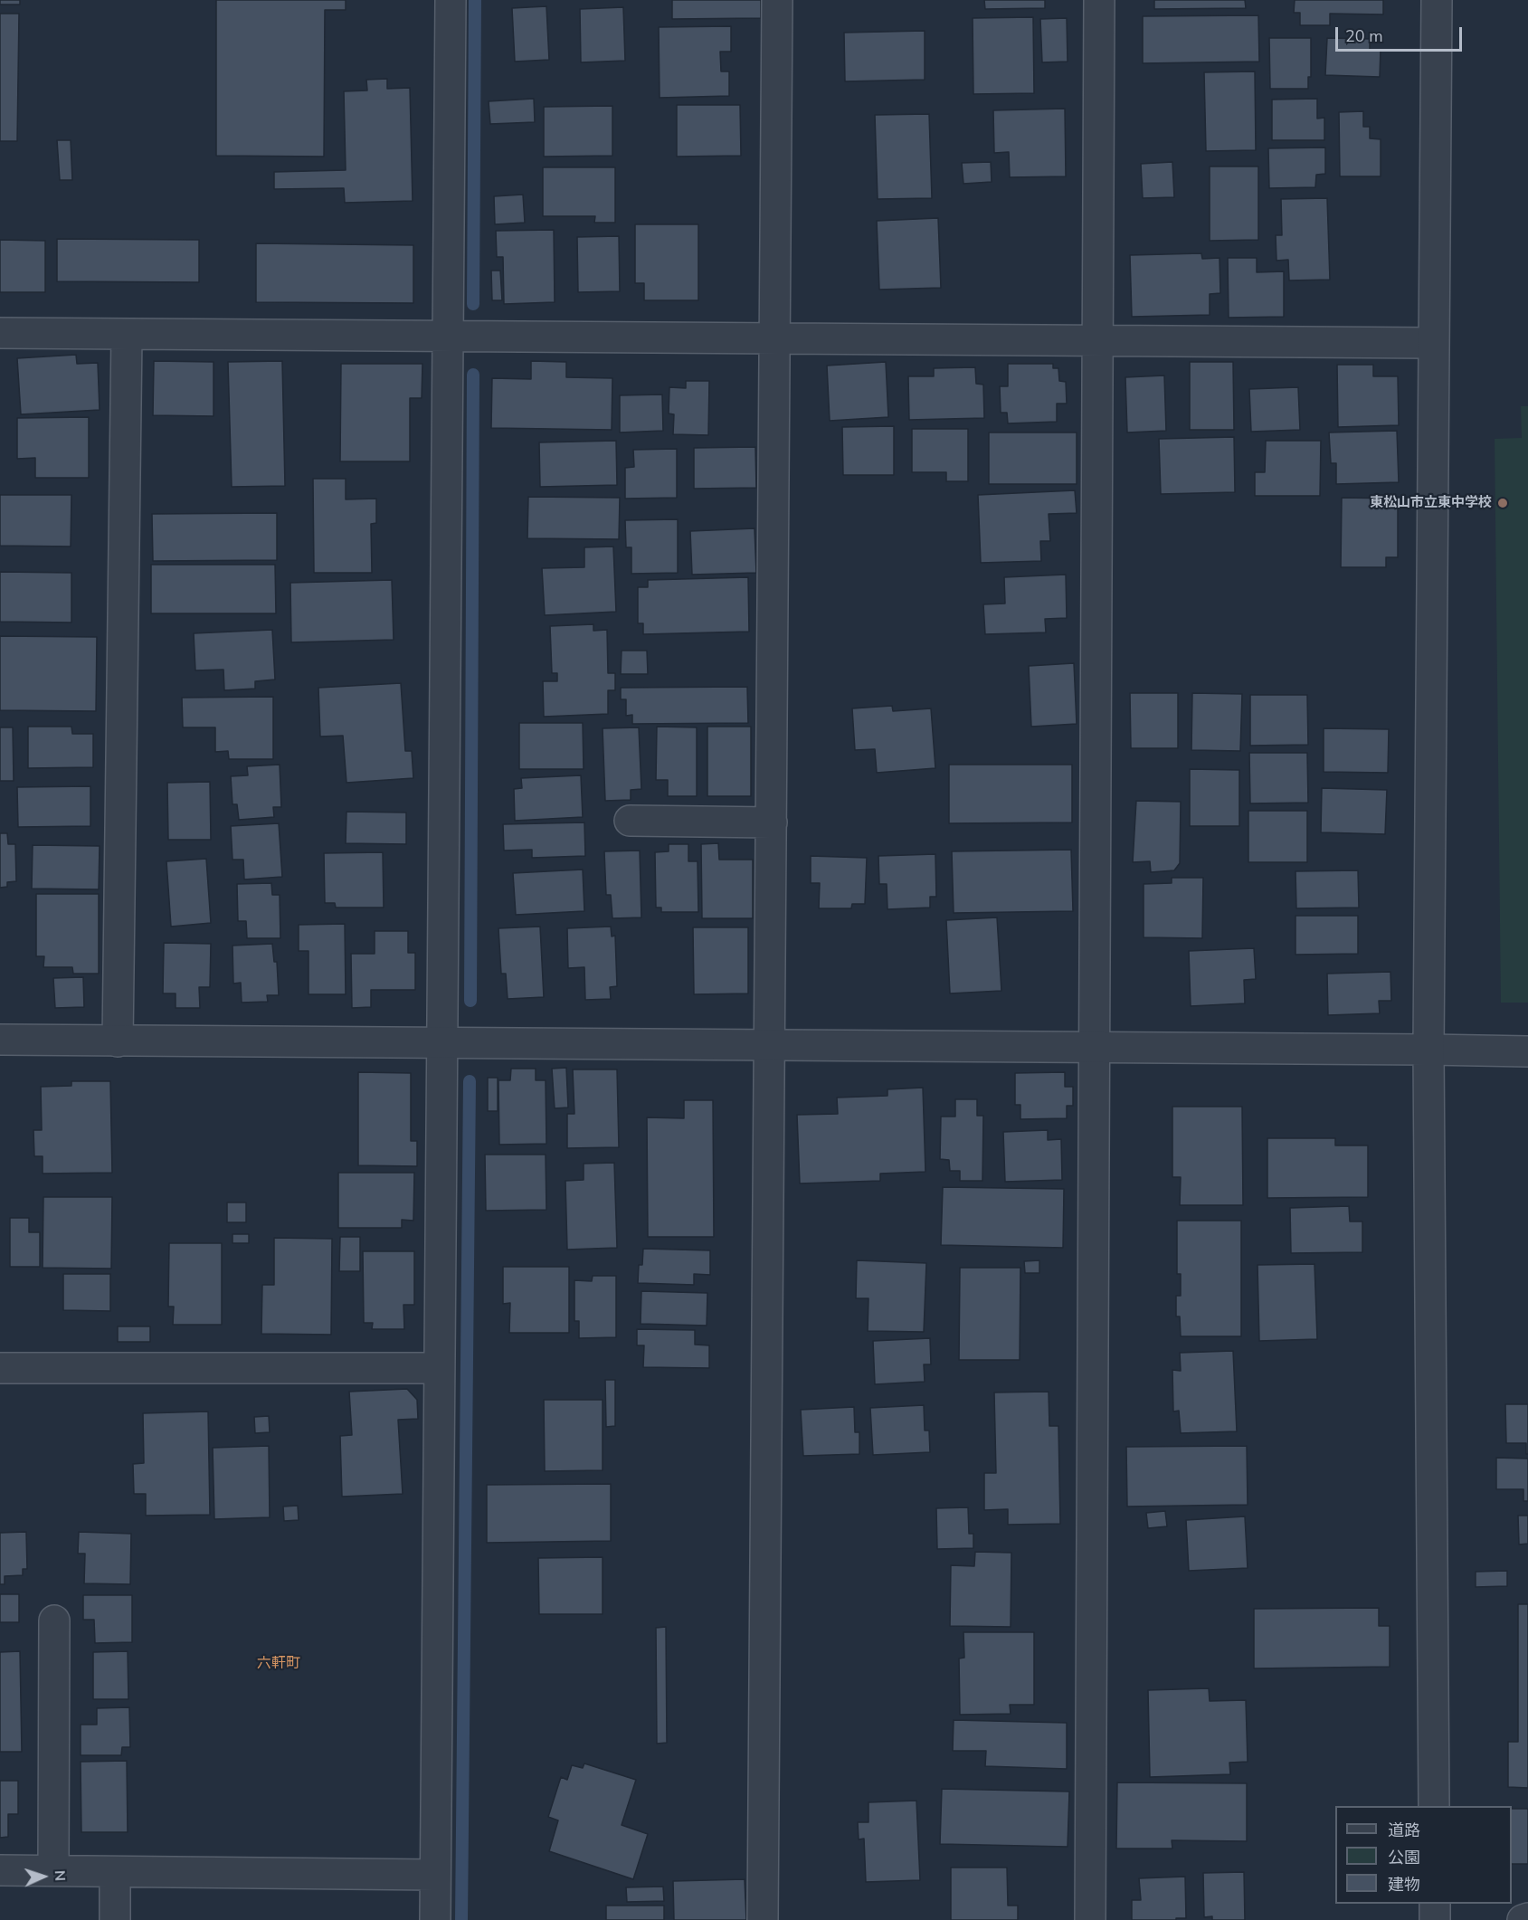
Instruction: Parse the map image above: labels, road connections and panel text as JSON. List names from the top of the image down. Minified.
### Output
{"districts":["六軒町"],"places":["東松山市立東中学校"],"legend":["道路","公園","建物"],"scale_bar":"20 m","north":"right"}
